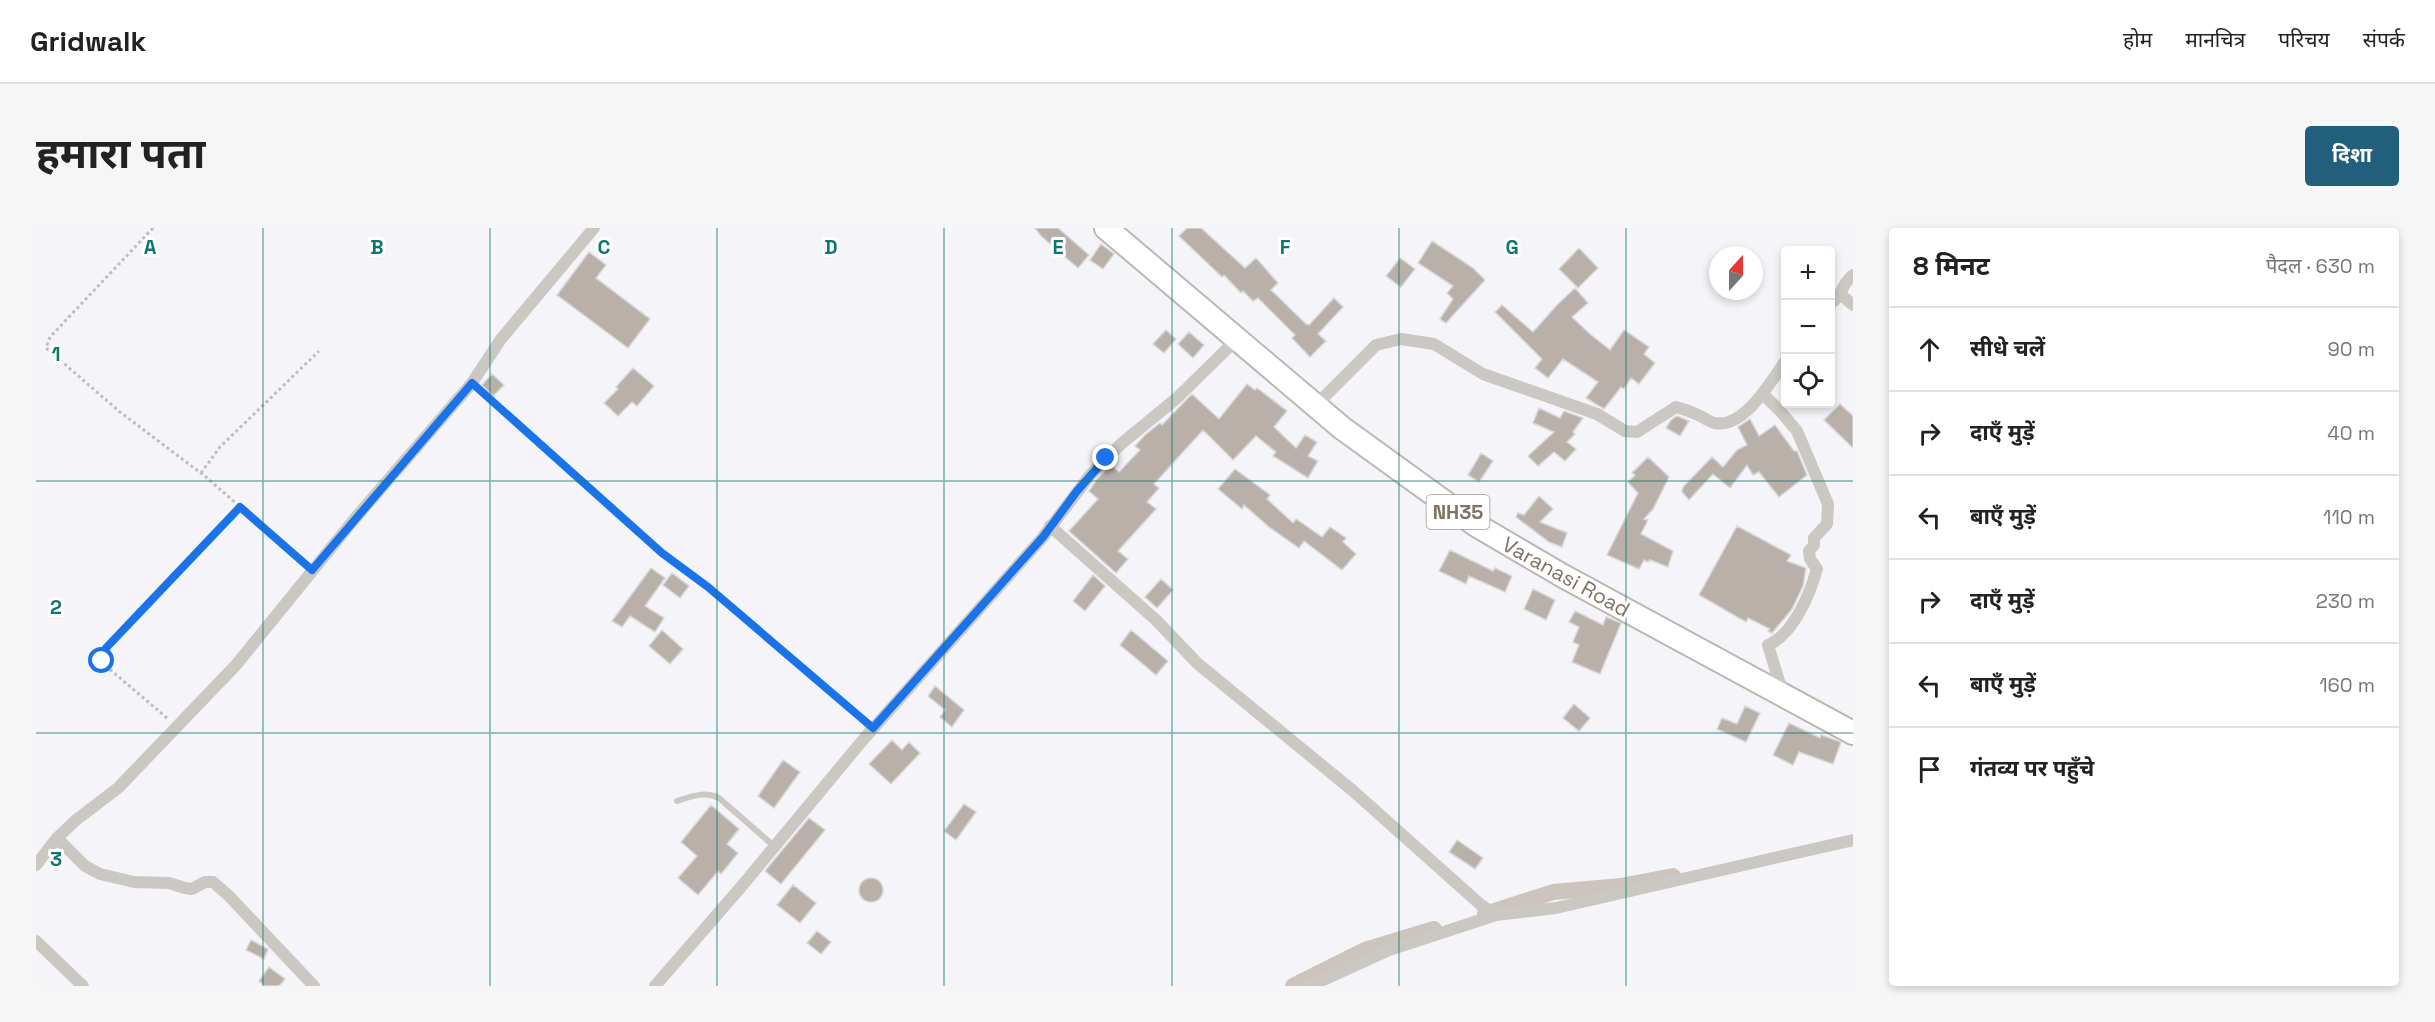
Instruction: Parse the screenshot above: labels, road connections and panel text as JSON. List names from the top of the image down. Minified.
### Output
{"streets":{"highway":["NH35","Varanasi Road"]},"north":"top","page":{"header":"Gridwalk","nav":["होम","मानचित्र","परिचय","संपर्क"],"buttons":"दिशा","title":"हमारा पता","heading":["8 मिनट","पैदल · 630 m"],"map_buttons":["+","−"],"list":[["सीधे चलें","90 m"],["दाएँ मुड़ें","40 m"],["बाएँ मुड़ें","110 m"],["दाएँ मुड़ें","230 m"],["बाएँ मुड़ें","160 m"],"गंतव्य पर पहुँचे"]},"grid":{"columns":["A","B","C","D","E","F","G"],"rows":["1","2","3"]}}
